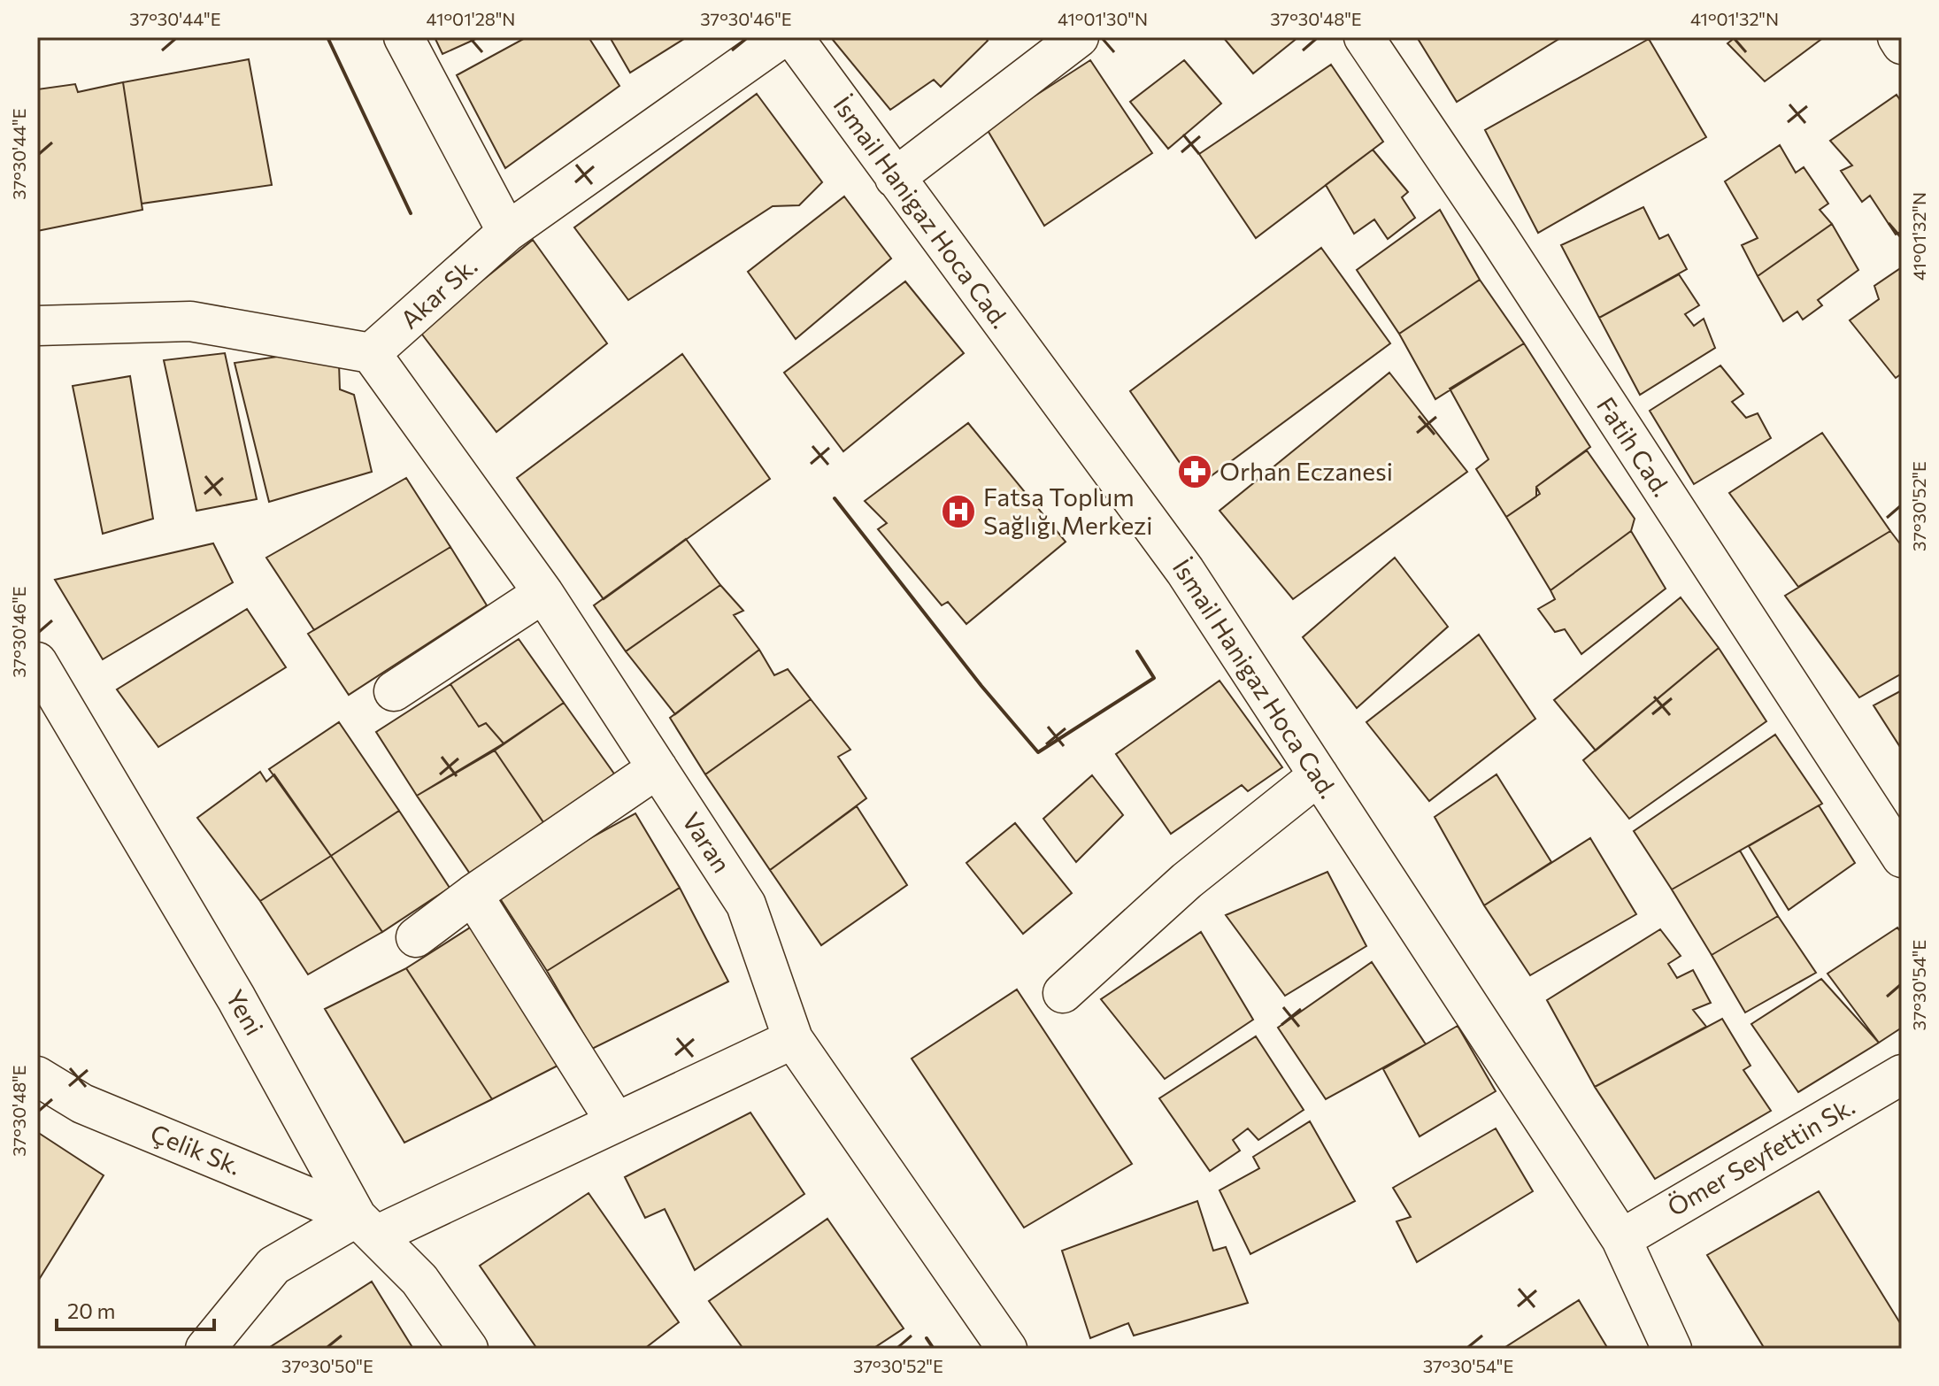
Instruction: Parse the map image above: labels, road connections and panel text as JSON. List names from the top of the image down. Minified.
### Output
{"streets":{"street":["İsmail Hanigaz Hoca Cad.","Akar Sk.","Fatih Cad.","Varan","Yeni","Çelik Sk.","Ömer Seyfettin Sk."]},"crossings":[["İsmail Hanigaz Hoca Cad.","Ömer Seyfettin Sk."],["Akar Sk.","Varan"],["Yeni","Çelik Sk."]],"places":{"pharmacy":["Orhan Eczanesi"],"hospital":["Fatsa Toplum Sağlığı Merkezi"]},"scale_bar":"20 m","coordinates":["37°30'44\"E","41°01'28\"N","37°30'46\"E","41°01'30\"N","37°30'48\"E","41°01'32\"N","37°30'52\"E","37°30'54\"E","37°30'50\"E"]}
